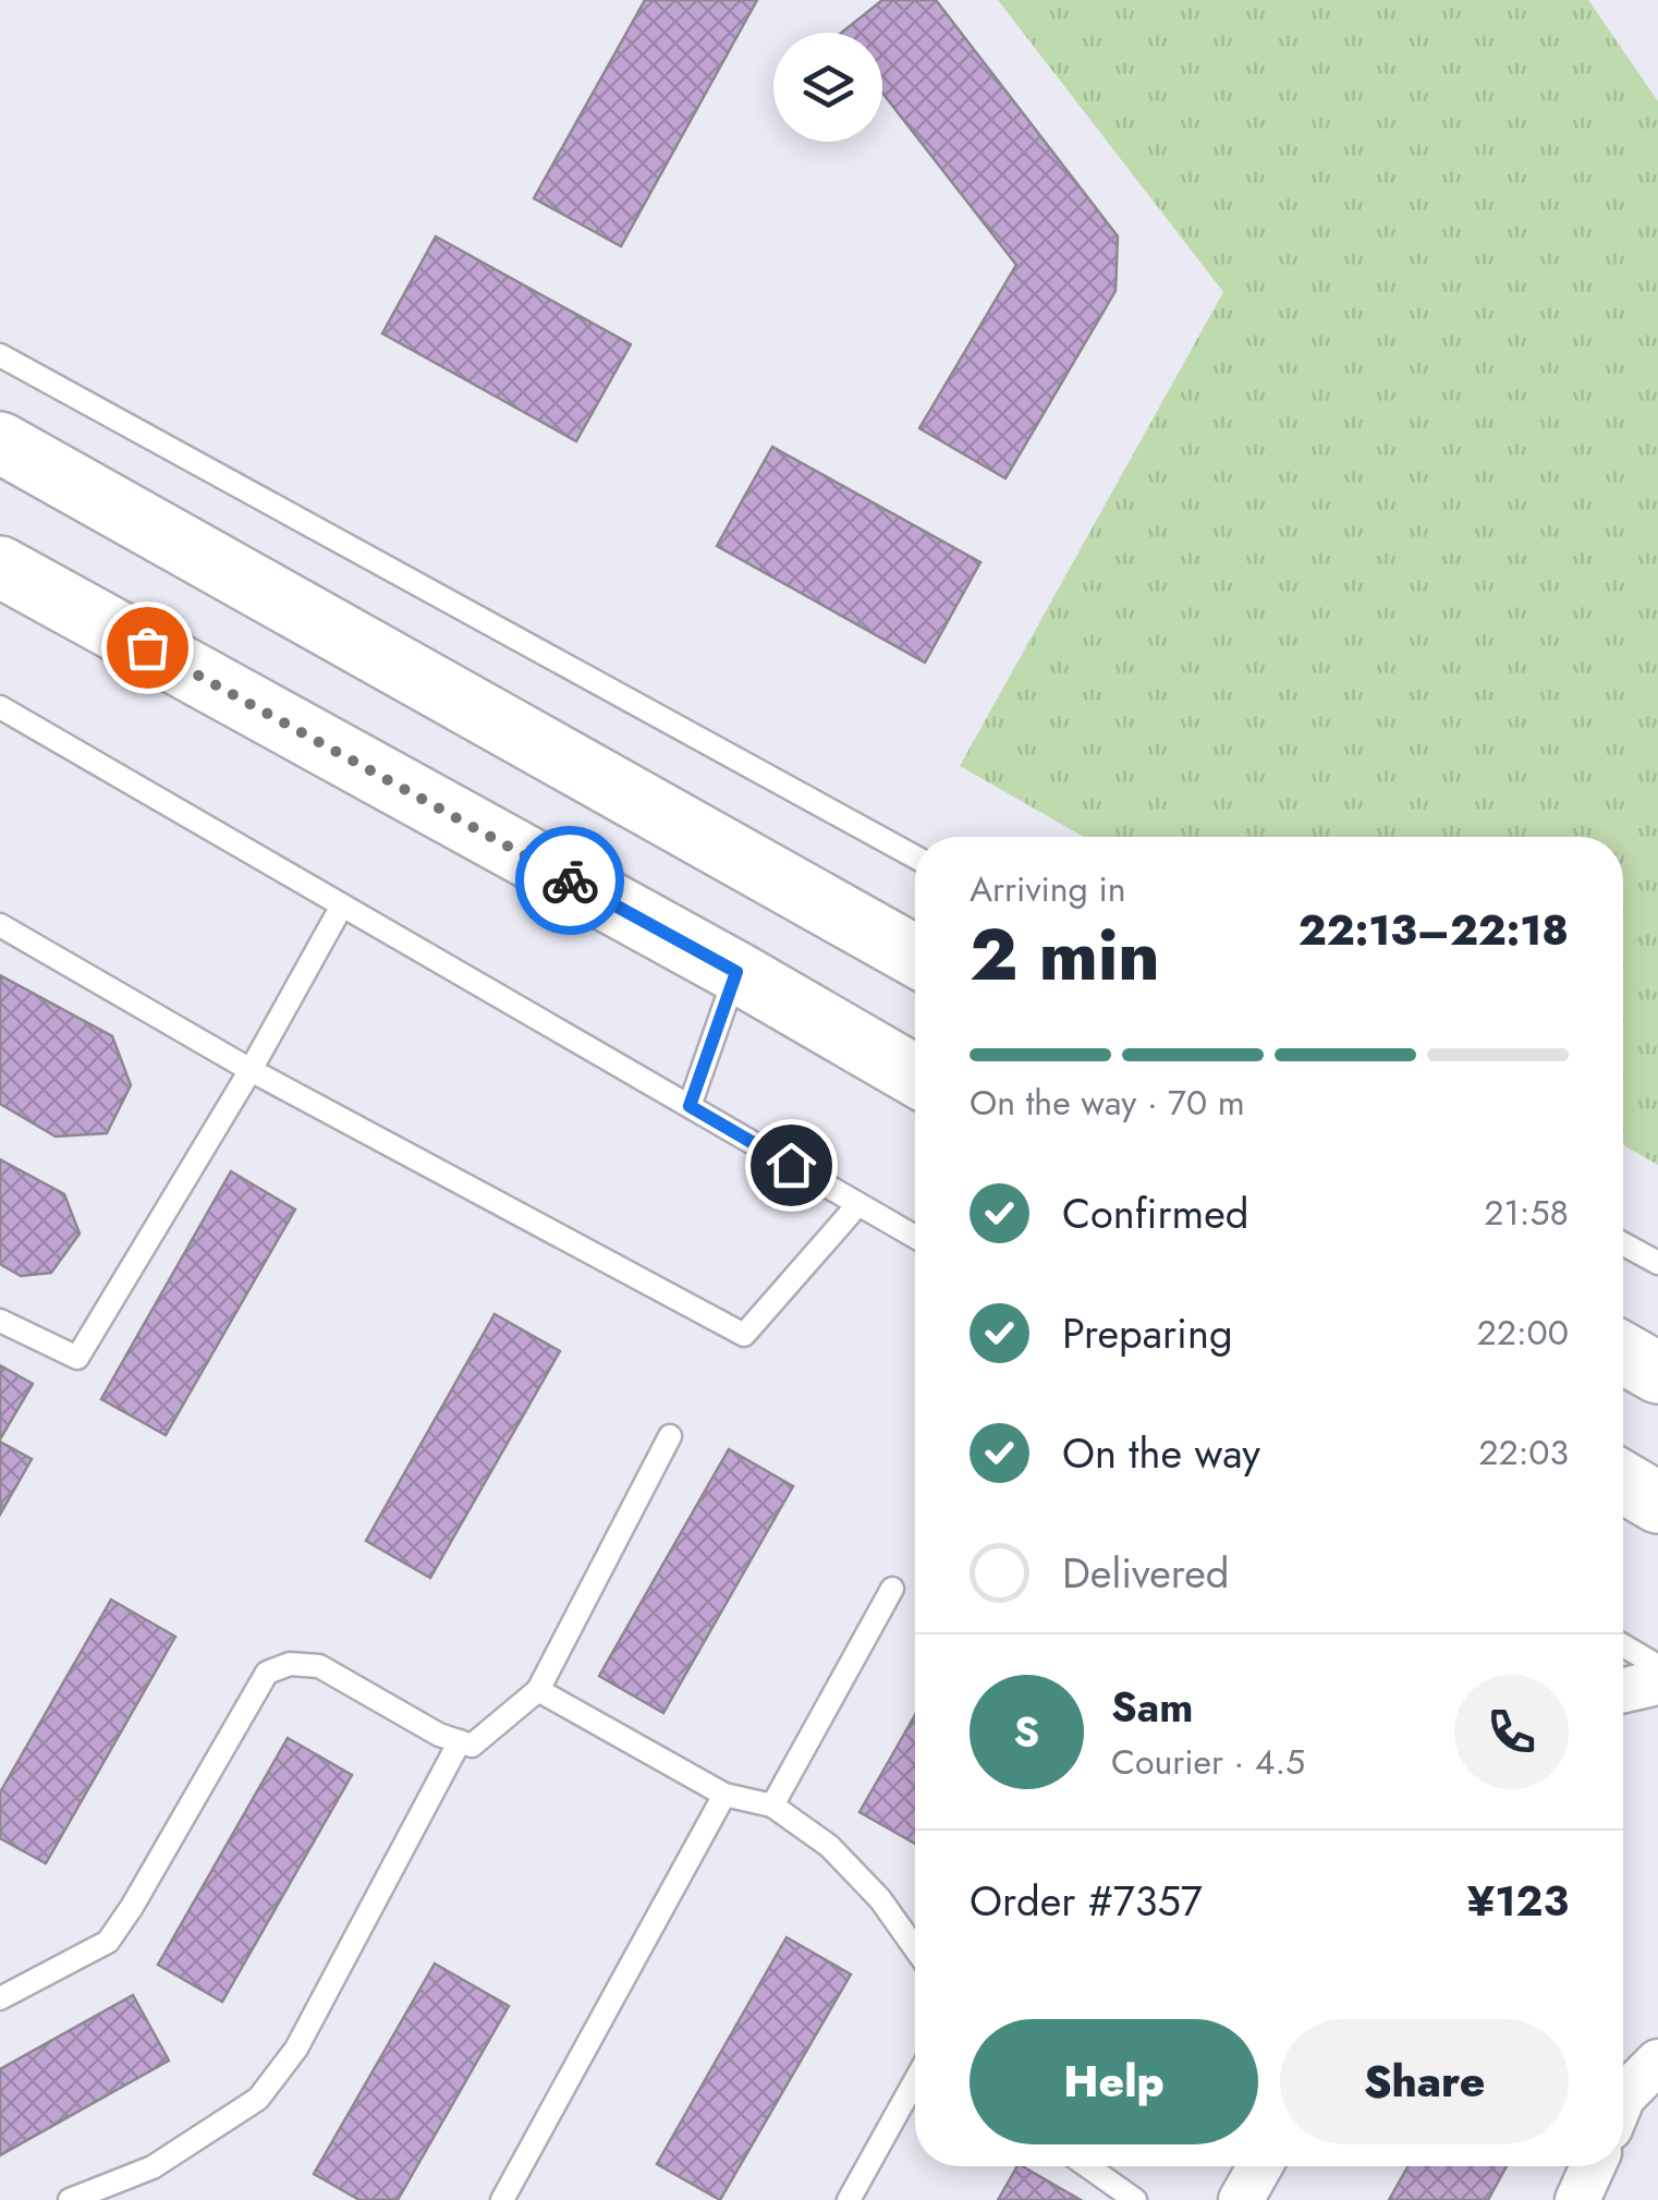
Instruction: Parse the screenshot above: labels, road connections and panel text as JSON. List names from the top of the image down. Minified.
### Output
{"page":{"heading":["2 min","Arriving in","22:13–22:18"],"panel":["Sam","Courier · 4.5","Order #7357","¥123"],"bar":"On the way · 70 m","list":[["Confirmed","21:58"],["Preparing","22:00"],["On the way","22:03"],"Delivered"],"round":"S","buttons":["Help","Share"]}}
